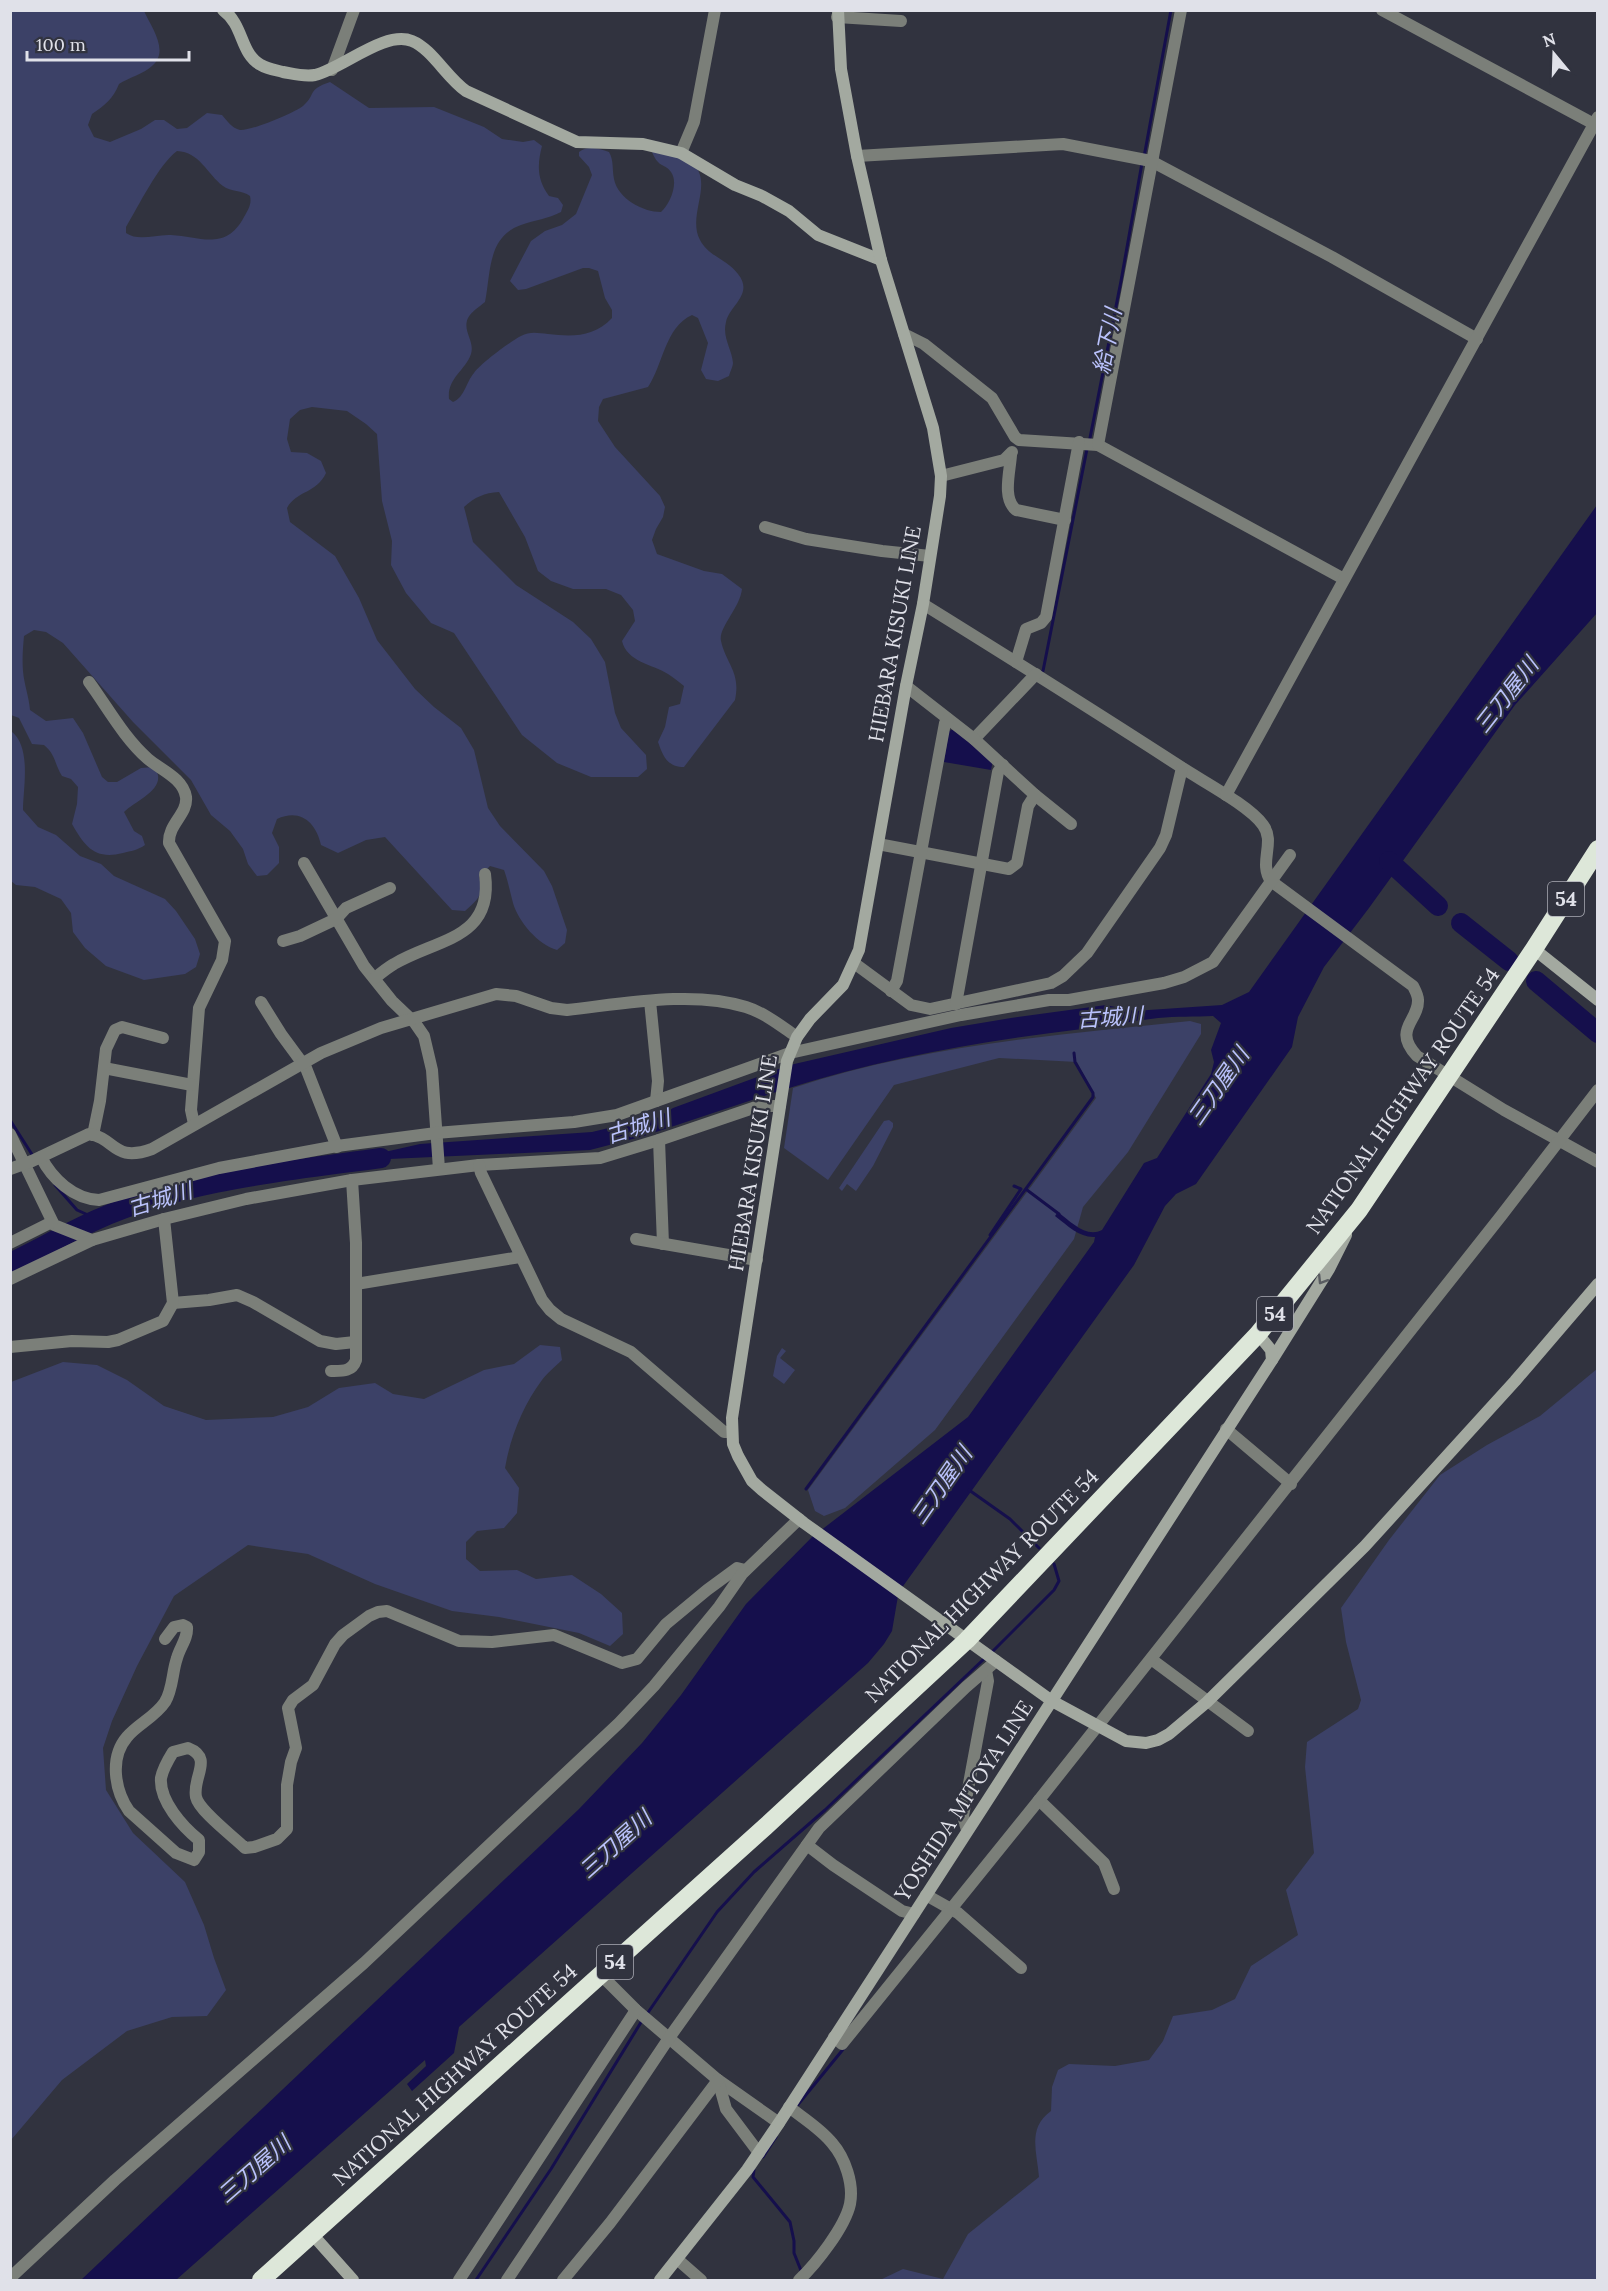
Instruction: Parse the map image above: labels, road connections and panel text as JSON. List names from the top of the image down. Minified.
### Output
{"streets":{"highway":["54","NATIONAL HIGHWAY ROUTE 54"],"main road":["HIEBARA KISUKI LINE","YOSHIDA MITOYA LINE"]},"crossings":[["HIEBARA KISUKI LINE","NATIONAL HIGHWAY ROUTE 54"],["HIEBARA KISUKI LINE","YOSHIDA MITOYA LINE"],["NATIONAL HIGHWAY ROUTE 54","YOSHIDA MITOYA LINE"]],"water":["給下川","三刀屋川","古城川"],"scale_bar":"100 m","north":"top"}
